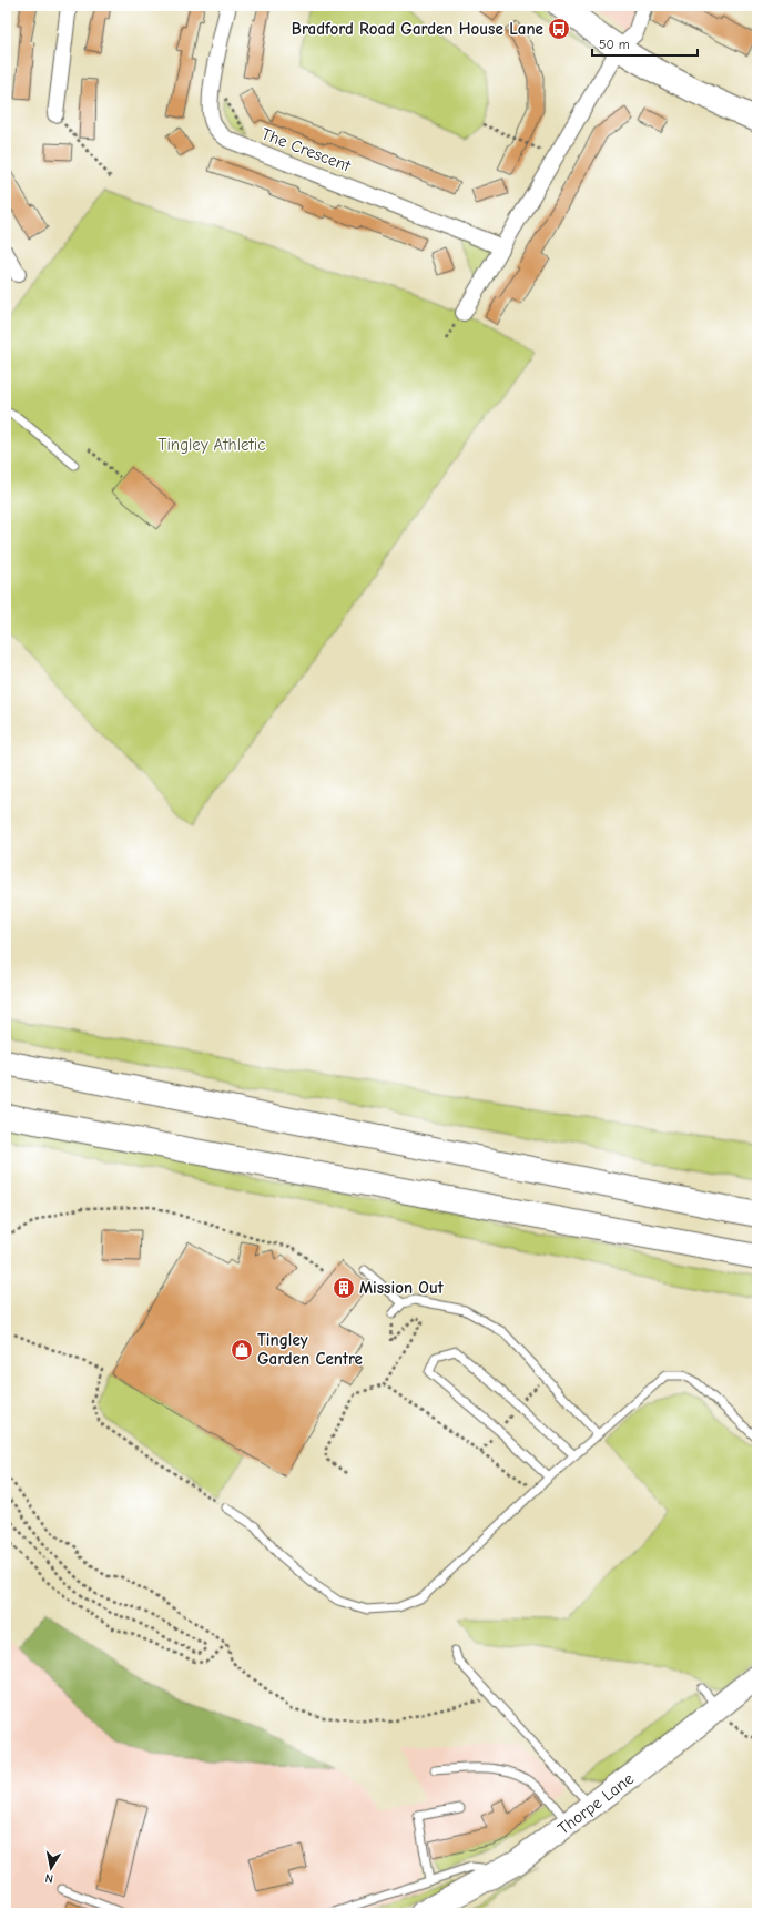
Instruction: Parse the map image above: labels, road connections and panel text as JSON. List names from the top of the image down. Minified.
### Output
{"streets":{"main road":["Thorpe Lane"],"street":["The Crescent"]},"parks":["Tingley Athletic"],"places":{"bus stop":["Bradford Road Garden House Lane"],"building":["Mission Out"],"shop":["Tingley Garden Centre"]},"scale_bar":"50 m","north":"bottom"}
